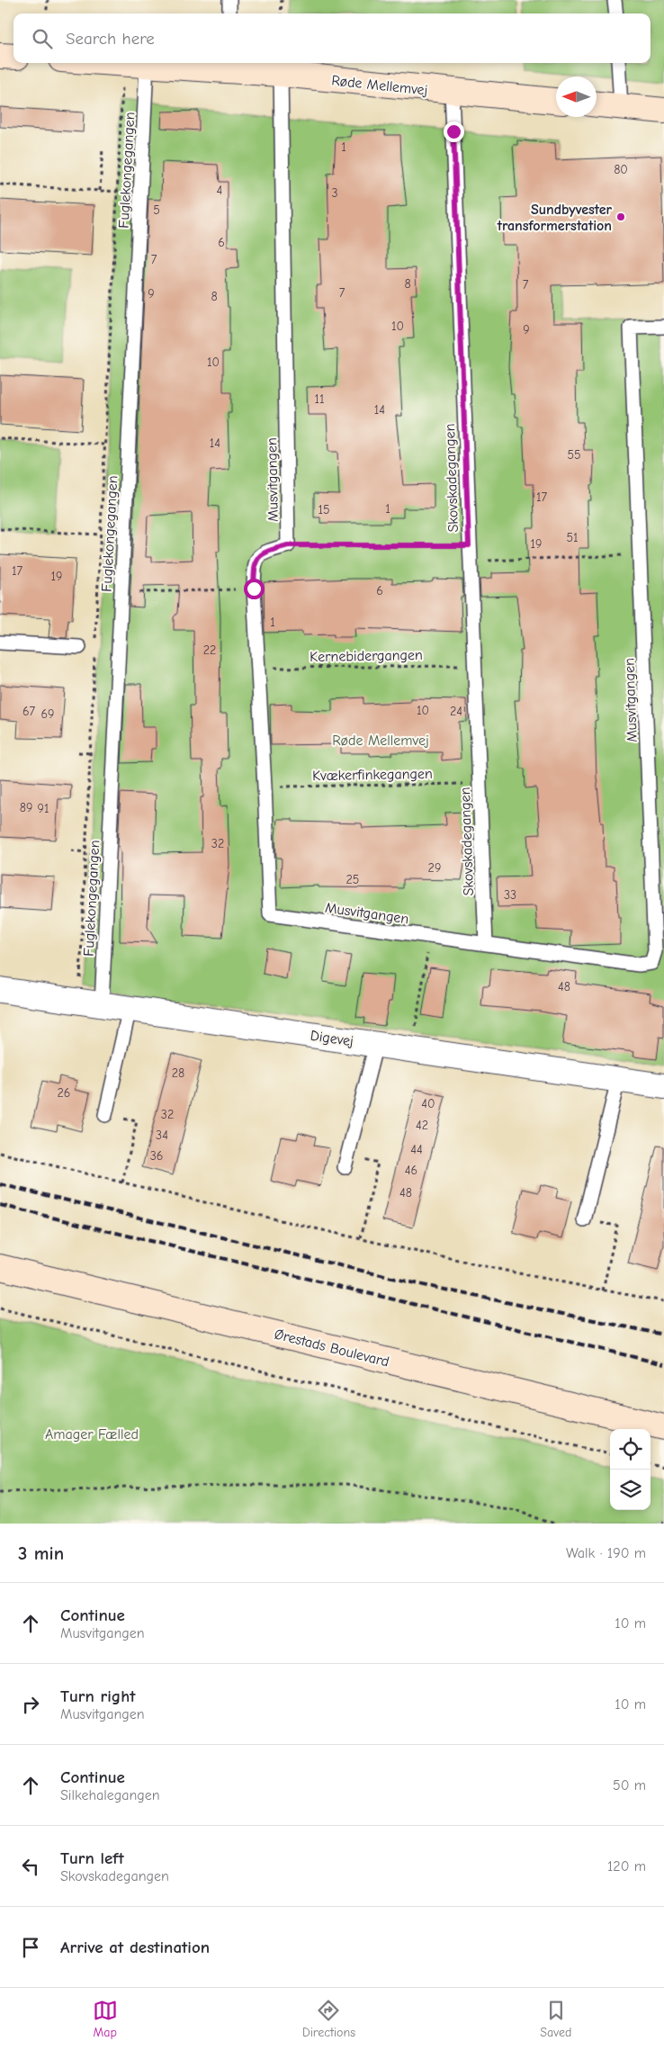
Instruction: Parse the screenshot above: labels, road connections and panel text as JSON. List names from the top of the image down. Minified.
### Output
{"streets":{"street":["Røde Mellemvej","Digevej","Ørestads Boulevard"],"lane":["Fuglekongegangen","Skovskadegangen","Musvitgangen"],"path":["Kernebidergangen","Kvækerfinkegangen"]},"crossings":[["Røde Mellemvej","Fuglekongegangen"],["Røde Mellemvej","Skovskadegangen"],["Røde Mellemvej","Musvitgangen"],["Fuglekongegangen","Digevej"],["Skovskadegangen","Musvitgangen"],["Skovskadegangen","Kernebidergangen"],["Skovskadegangen","Kvækerfinkegangen"],["Musvitgangen","Kernebidergangen"],["Musvitgangen","Kvækerfinkegangen"]],"parks":["Røde Mellemvej","Amager Fælled"],"places":["Sundbyvester transformerstation"],"house_numbers":["1","80","4","3","5","6","7","8","7","7","9","8","10","9","10","11","14","14","55","17","1","15","51","19","17","19","6","1","22","10","67","24","69","89","91","32","29","25","33","48","28","26","40","32","42","34","44","36","46","48"],"north":"left","page":{"search":"Search here","heading":["3 min","Walk · 190 m"],"list":[["Continue","Musvitgangen","10 m"],["Turn right","Musvitgangen","10 m"],["Continue","Silkehalegangen","50 m"],["Turn left","Skovskadegangen","120 m"],"Arrive at destination"],"nav":["Map","Directions","Saved"]}}
